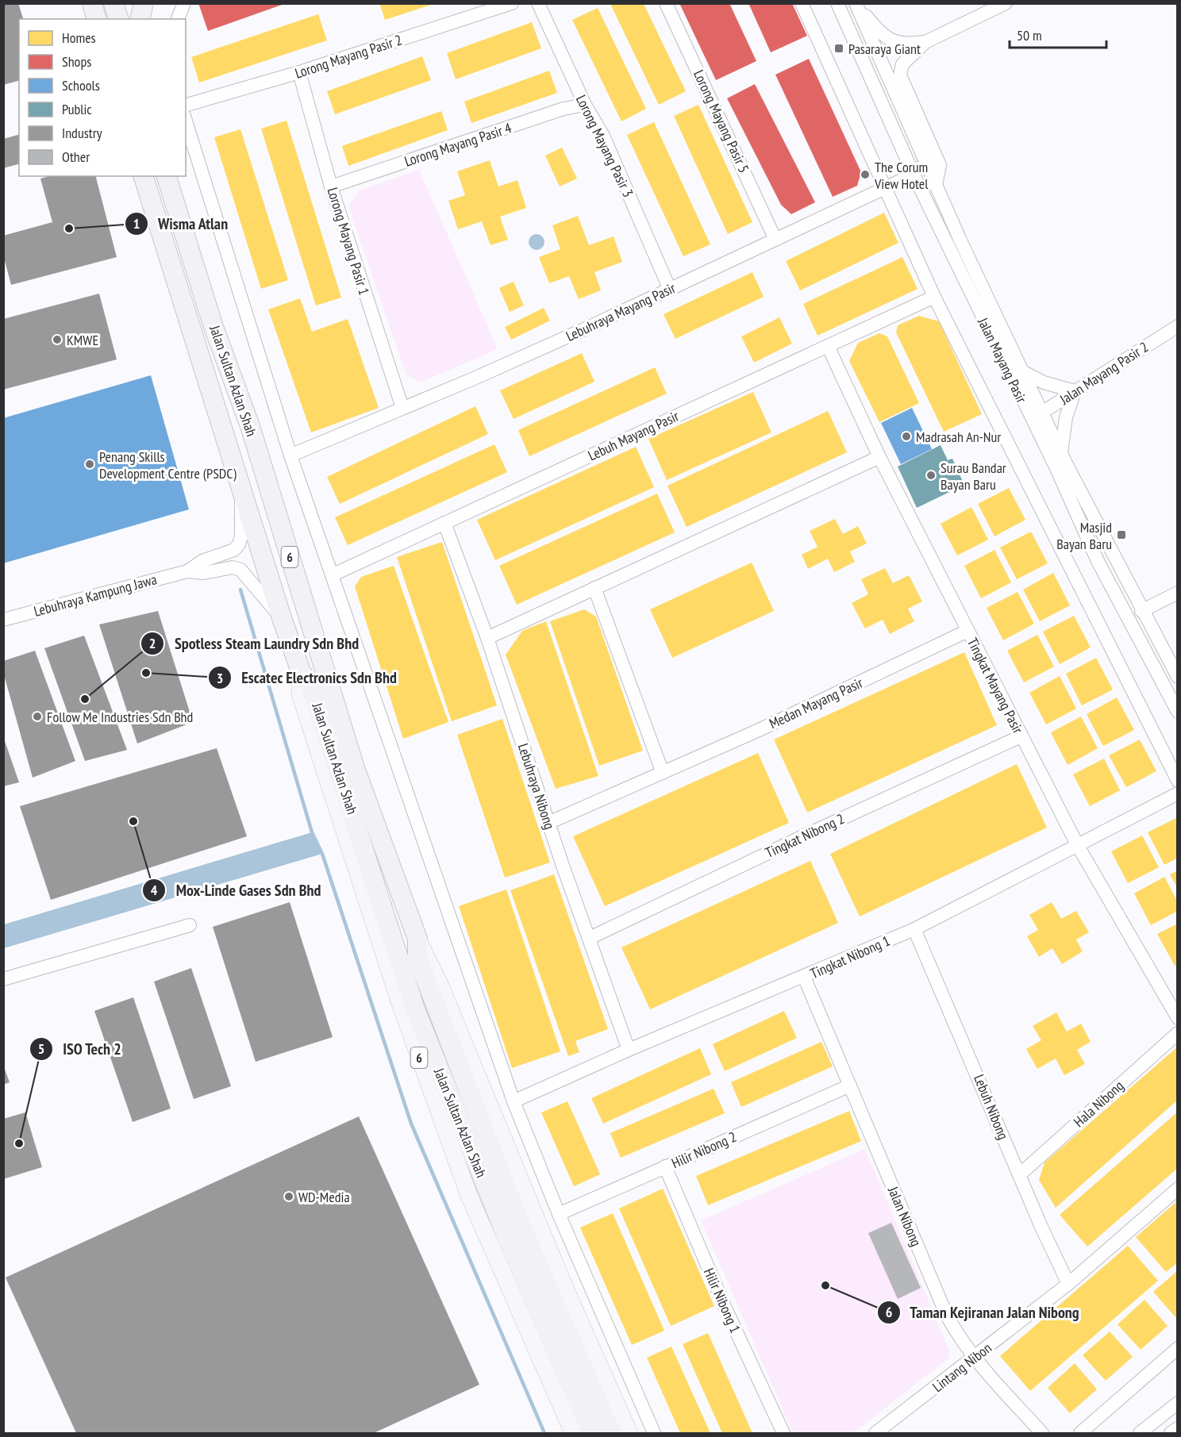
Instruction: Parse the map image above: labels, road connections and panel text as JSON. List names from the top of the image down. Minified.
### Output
{"streets":{"highway":["Jalan Sultan Azlan Shah","6"],"street":["Lorong Mayang Pasir 2","Lorong Mayang Pasir 5","Lorong Mayang Pasir 4","Lorong Mayang Pasir 3","Lorong Mayang Pasir 1","Lebuhraya Mayang Pasir","Jalan Mayang Pasir","Jalan Mayang Pasir 2","Lebuh Mayang Pasir","Lebuhraya Kampung Jawa","Tingkat Mayang Pasir","Medan Mayang Pasir","Lebuhraya Nibong","Tingkat Nibong 2","Tingkat Nibong 1","Hala Nibong","Lebuh Nibong","Hilir Nibong 2","Jalan Nibong","Hilir Nibong 1","Lintang Nibon"]},"crossings":[["Lorong Mayang Pasir 2","Lorong Mayang Pasir 1"],["Lorong Mayang Pasir 5","Lebuhraya Mayang Pasir"],["Lorong Mayang Pasir 4","Lorong Mayang Pasir 3"],["Lorong Mayang Pasir 4","Lorong Mayang Pasir 1"],["Lorong Mayang Pasir 3","Lebuhraya Mayang Pasir"],["Lorong Mayang Pasir 1","Lebuhraya Mayang Pasir"],["Lebuhraya Mayang Pasir","Jalan Mayang Pasir"],["Jalan Mayang Pasir","Jalan Mayang Pasir 2"],["Jalan Sultan Azlan Shah","Lebuhraya Kampung Jawa"],["Lebuh Mayang Pasir","Tingkat Mayang Pasir"],["Lebuh Mayang Pasir","Lebuhraya Nibong"],["Tingkat Mayang Pasir","Medan Mayang Pasir"],["Tingkat Mayang Pasir","Tingkat Nibong 2"],["Tingkat Mayang Pasir","Tingkat Nibong 1"],["Medan Mayang Pasir","Lebuhraya Nibong"],["Lebuhraya Nibong","Tingkat Nibong 2"],["Lebuhraya Nibong","Tingkat Nibong 1"],["Tingkat Nibong 1","Lebuh Nibong"],["Tingkat Nibong 1","Jalan Nibong"],["Hala Nibong","Lebuh Nibong"],["Lebuh Nibong","Lintang Nibon"],["Hilir Nibong 2","Jalan Nibong"],["Hilir Nibong 2","Hilir Nibong 1"],["Jalan Nibong","Lintang Nibon"]],"places":{"transit":["Pasaraya Giant","Masjid Bayan Baru"],"other":["The Corum View Hotel","Wisma Atlan","KMWE","Madrasah An-Nur","Penang Skills Development Centre (PSDC)","Surau Bandar Bayan Baru","Escatec Electronics Sdn Bhd","Spotless Steam Laundry Sdn Bhd","Follow Me Industries Sdn Bhd","Mox-Linde Gases Sdn Bhd","ISO Tech 2","WD-Media","Taman Kejiranan Jalan Nibong"]},"legend":["Homes","Shops","Schools","Public","Industry","Other"],"scale_bar":"50 m"}
